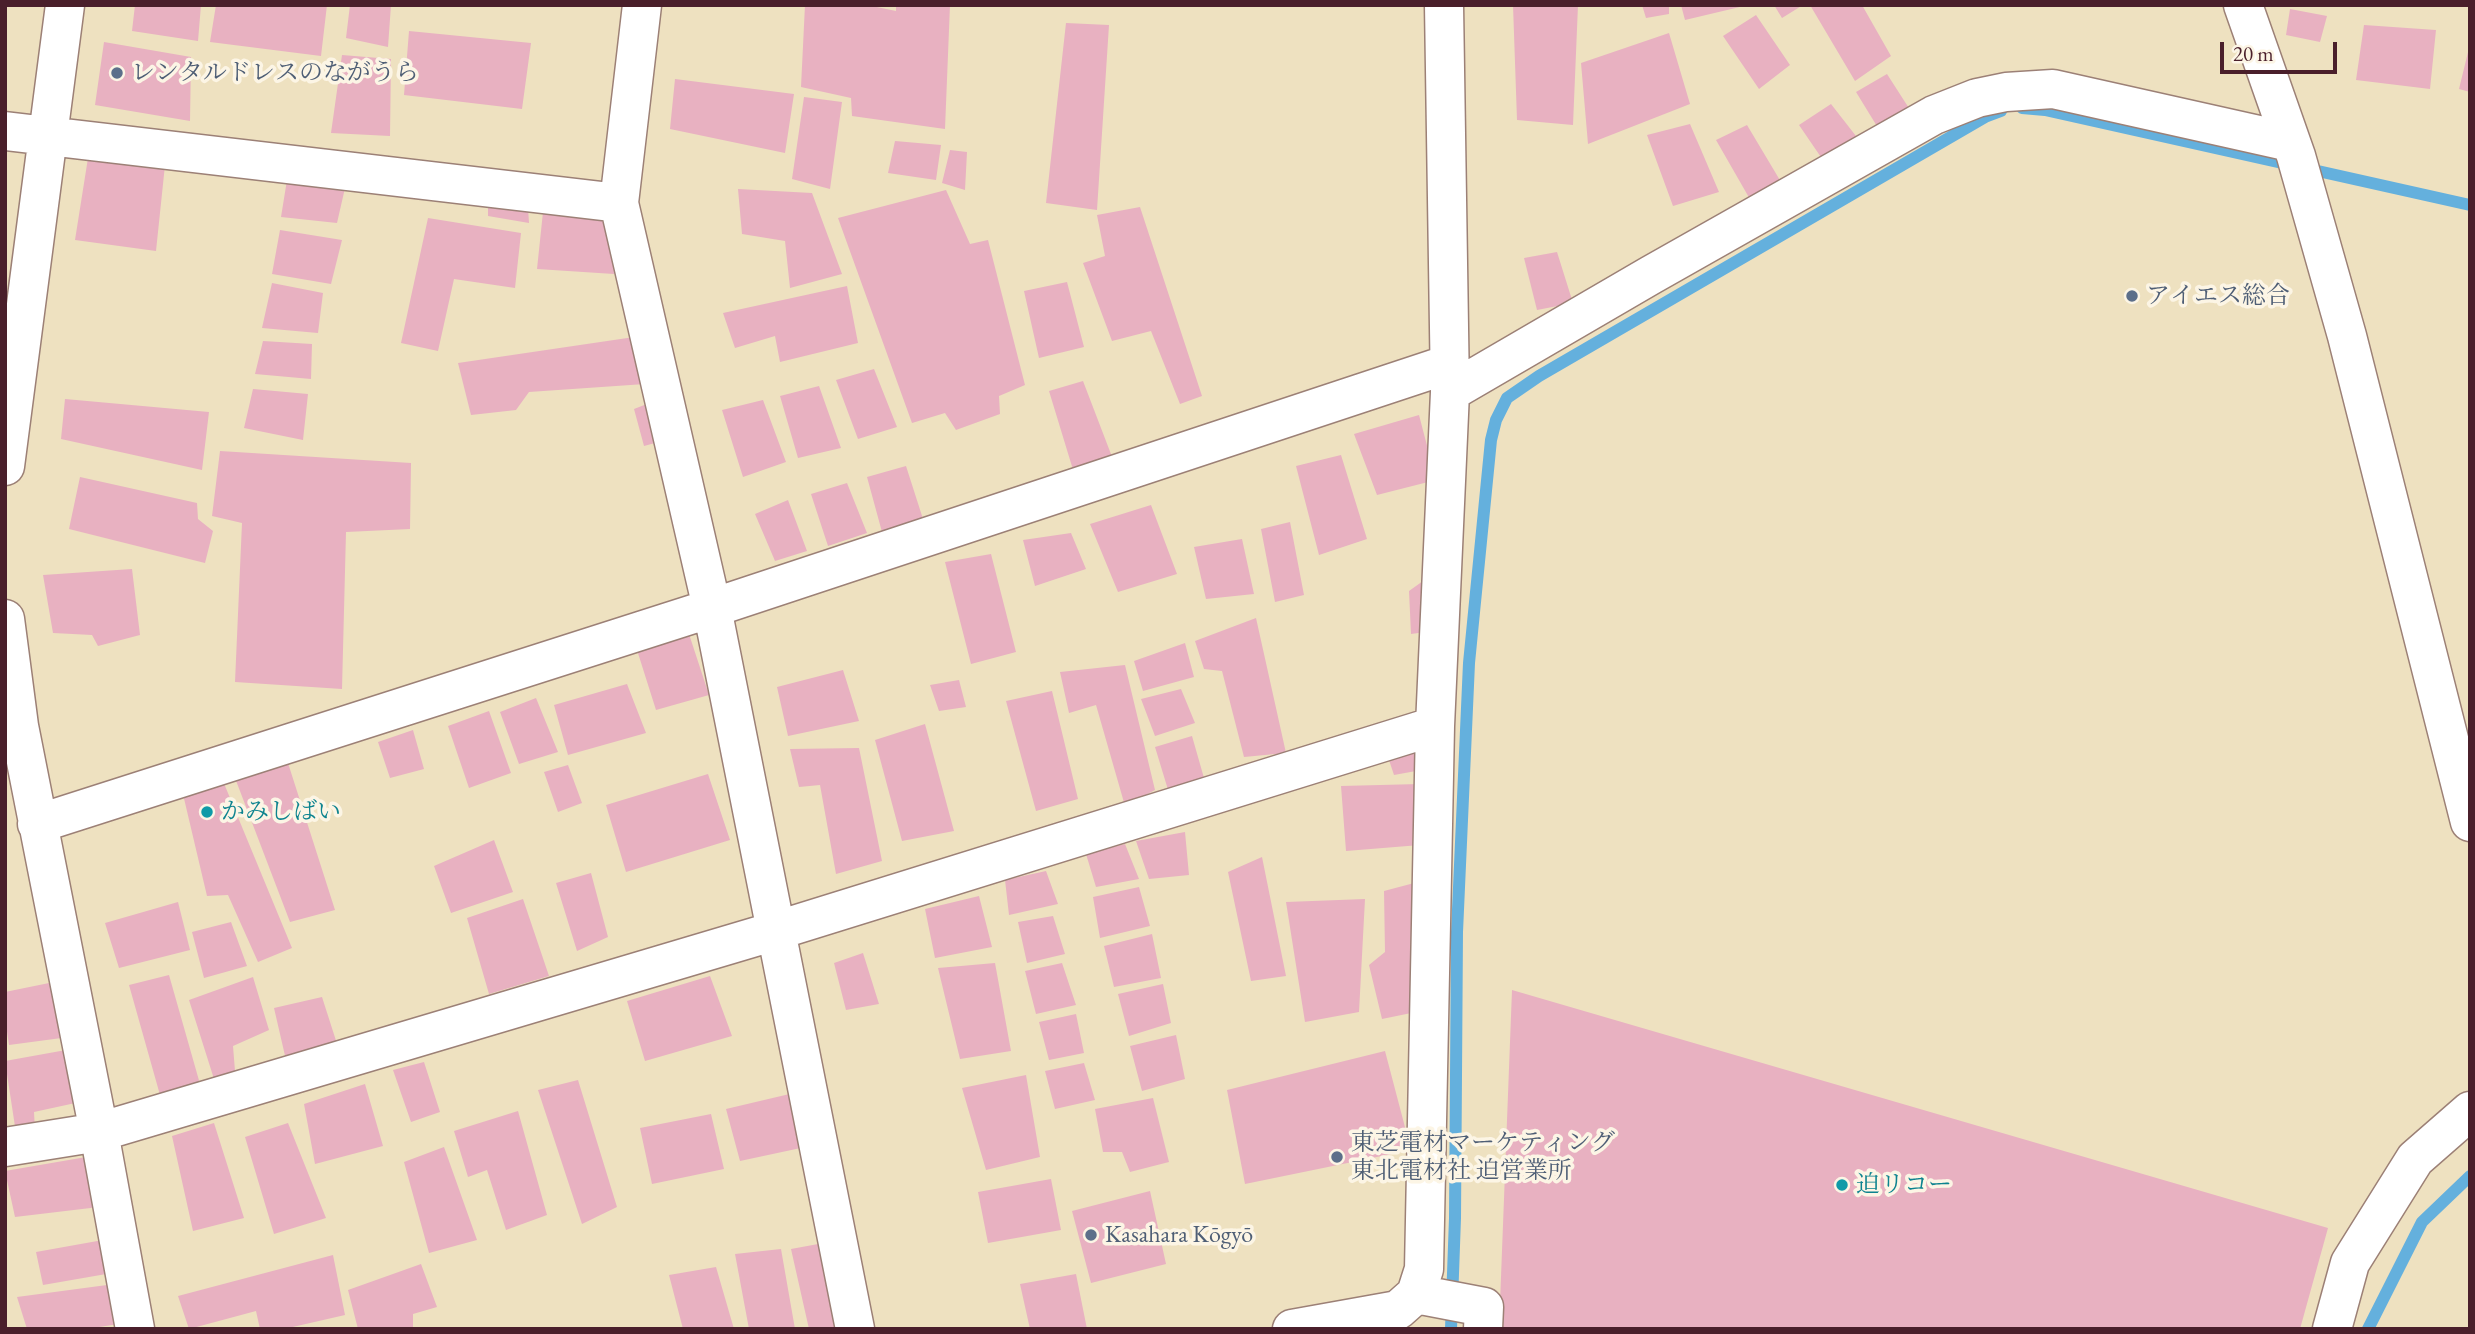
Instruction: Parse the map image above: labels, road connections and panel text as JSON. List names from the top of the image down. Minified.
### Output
{"places":["レンタルドレスのながうら","アイエス総合","かみしばい","東芝電材マーケティング 東北電材社 迫営業所","迫リコー","Kasahara Kōgyō"],"scale_bar":"20 m"}
